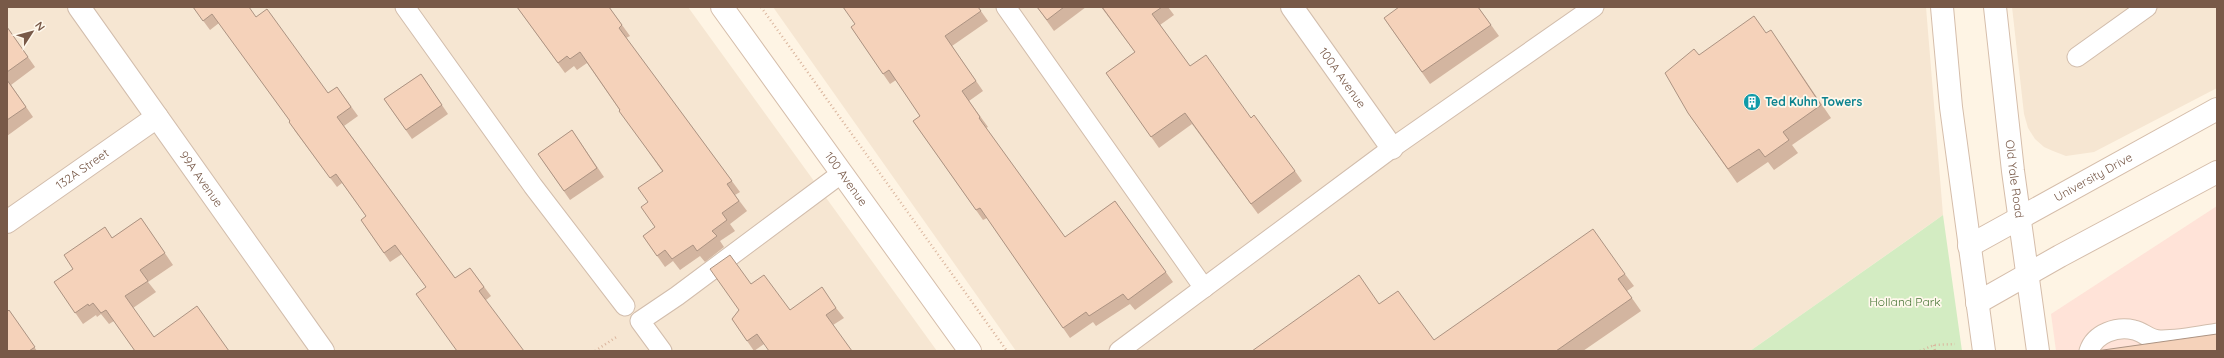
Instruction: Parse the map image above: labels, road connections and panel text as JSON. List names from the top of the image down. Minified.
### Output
{"streets":{"main road":["100A Avenue","132A Street","University Drive","99A Avenue","100 Avenue","Old Yale Road"]},"crossings":[["132A Street","99A Avenue"],["University Drive","Old Yale Road"]],"parks":["Holland Park"],"places":{"building":["Ted Kuhn Towers"]},"north":"top right"}
